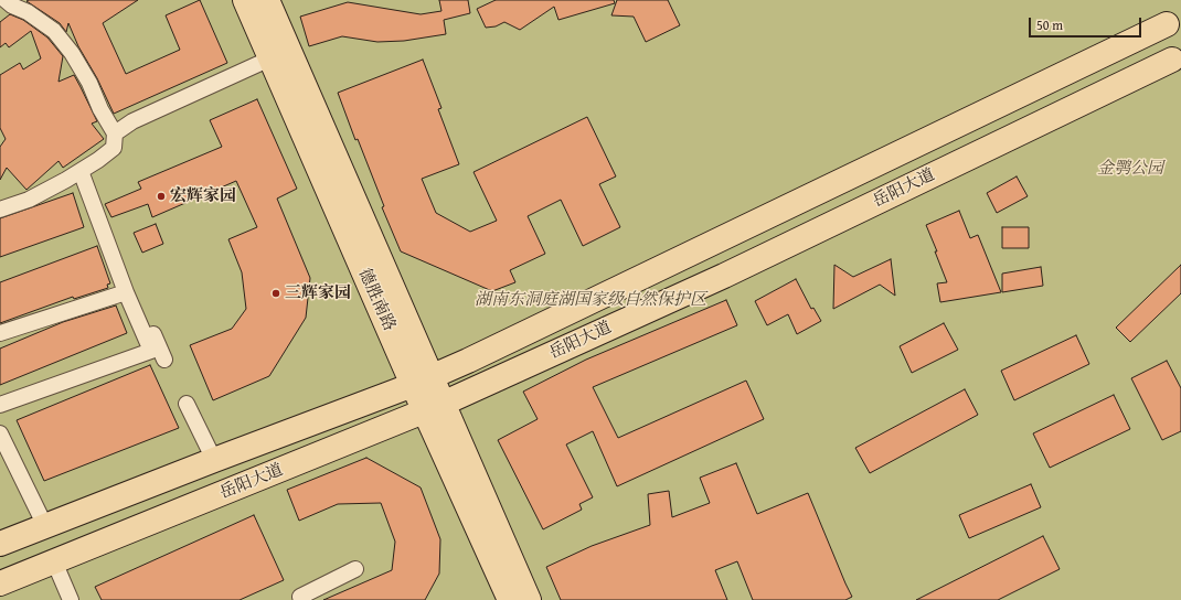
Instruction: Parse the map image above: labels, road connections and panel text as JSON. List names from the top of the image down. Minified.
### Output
{"streets":{"main road":["岳阳大道","德胜南路"]},"crossings":[["岳阳大道","德胜南路"]],"parks":["金鹗公园","湖南东洞庭湖国家级自然保护区"],"places":["宏辉家园","三辉家园"],"scale_bar":"50 m"}
